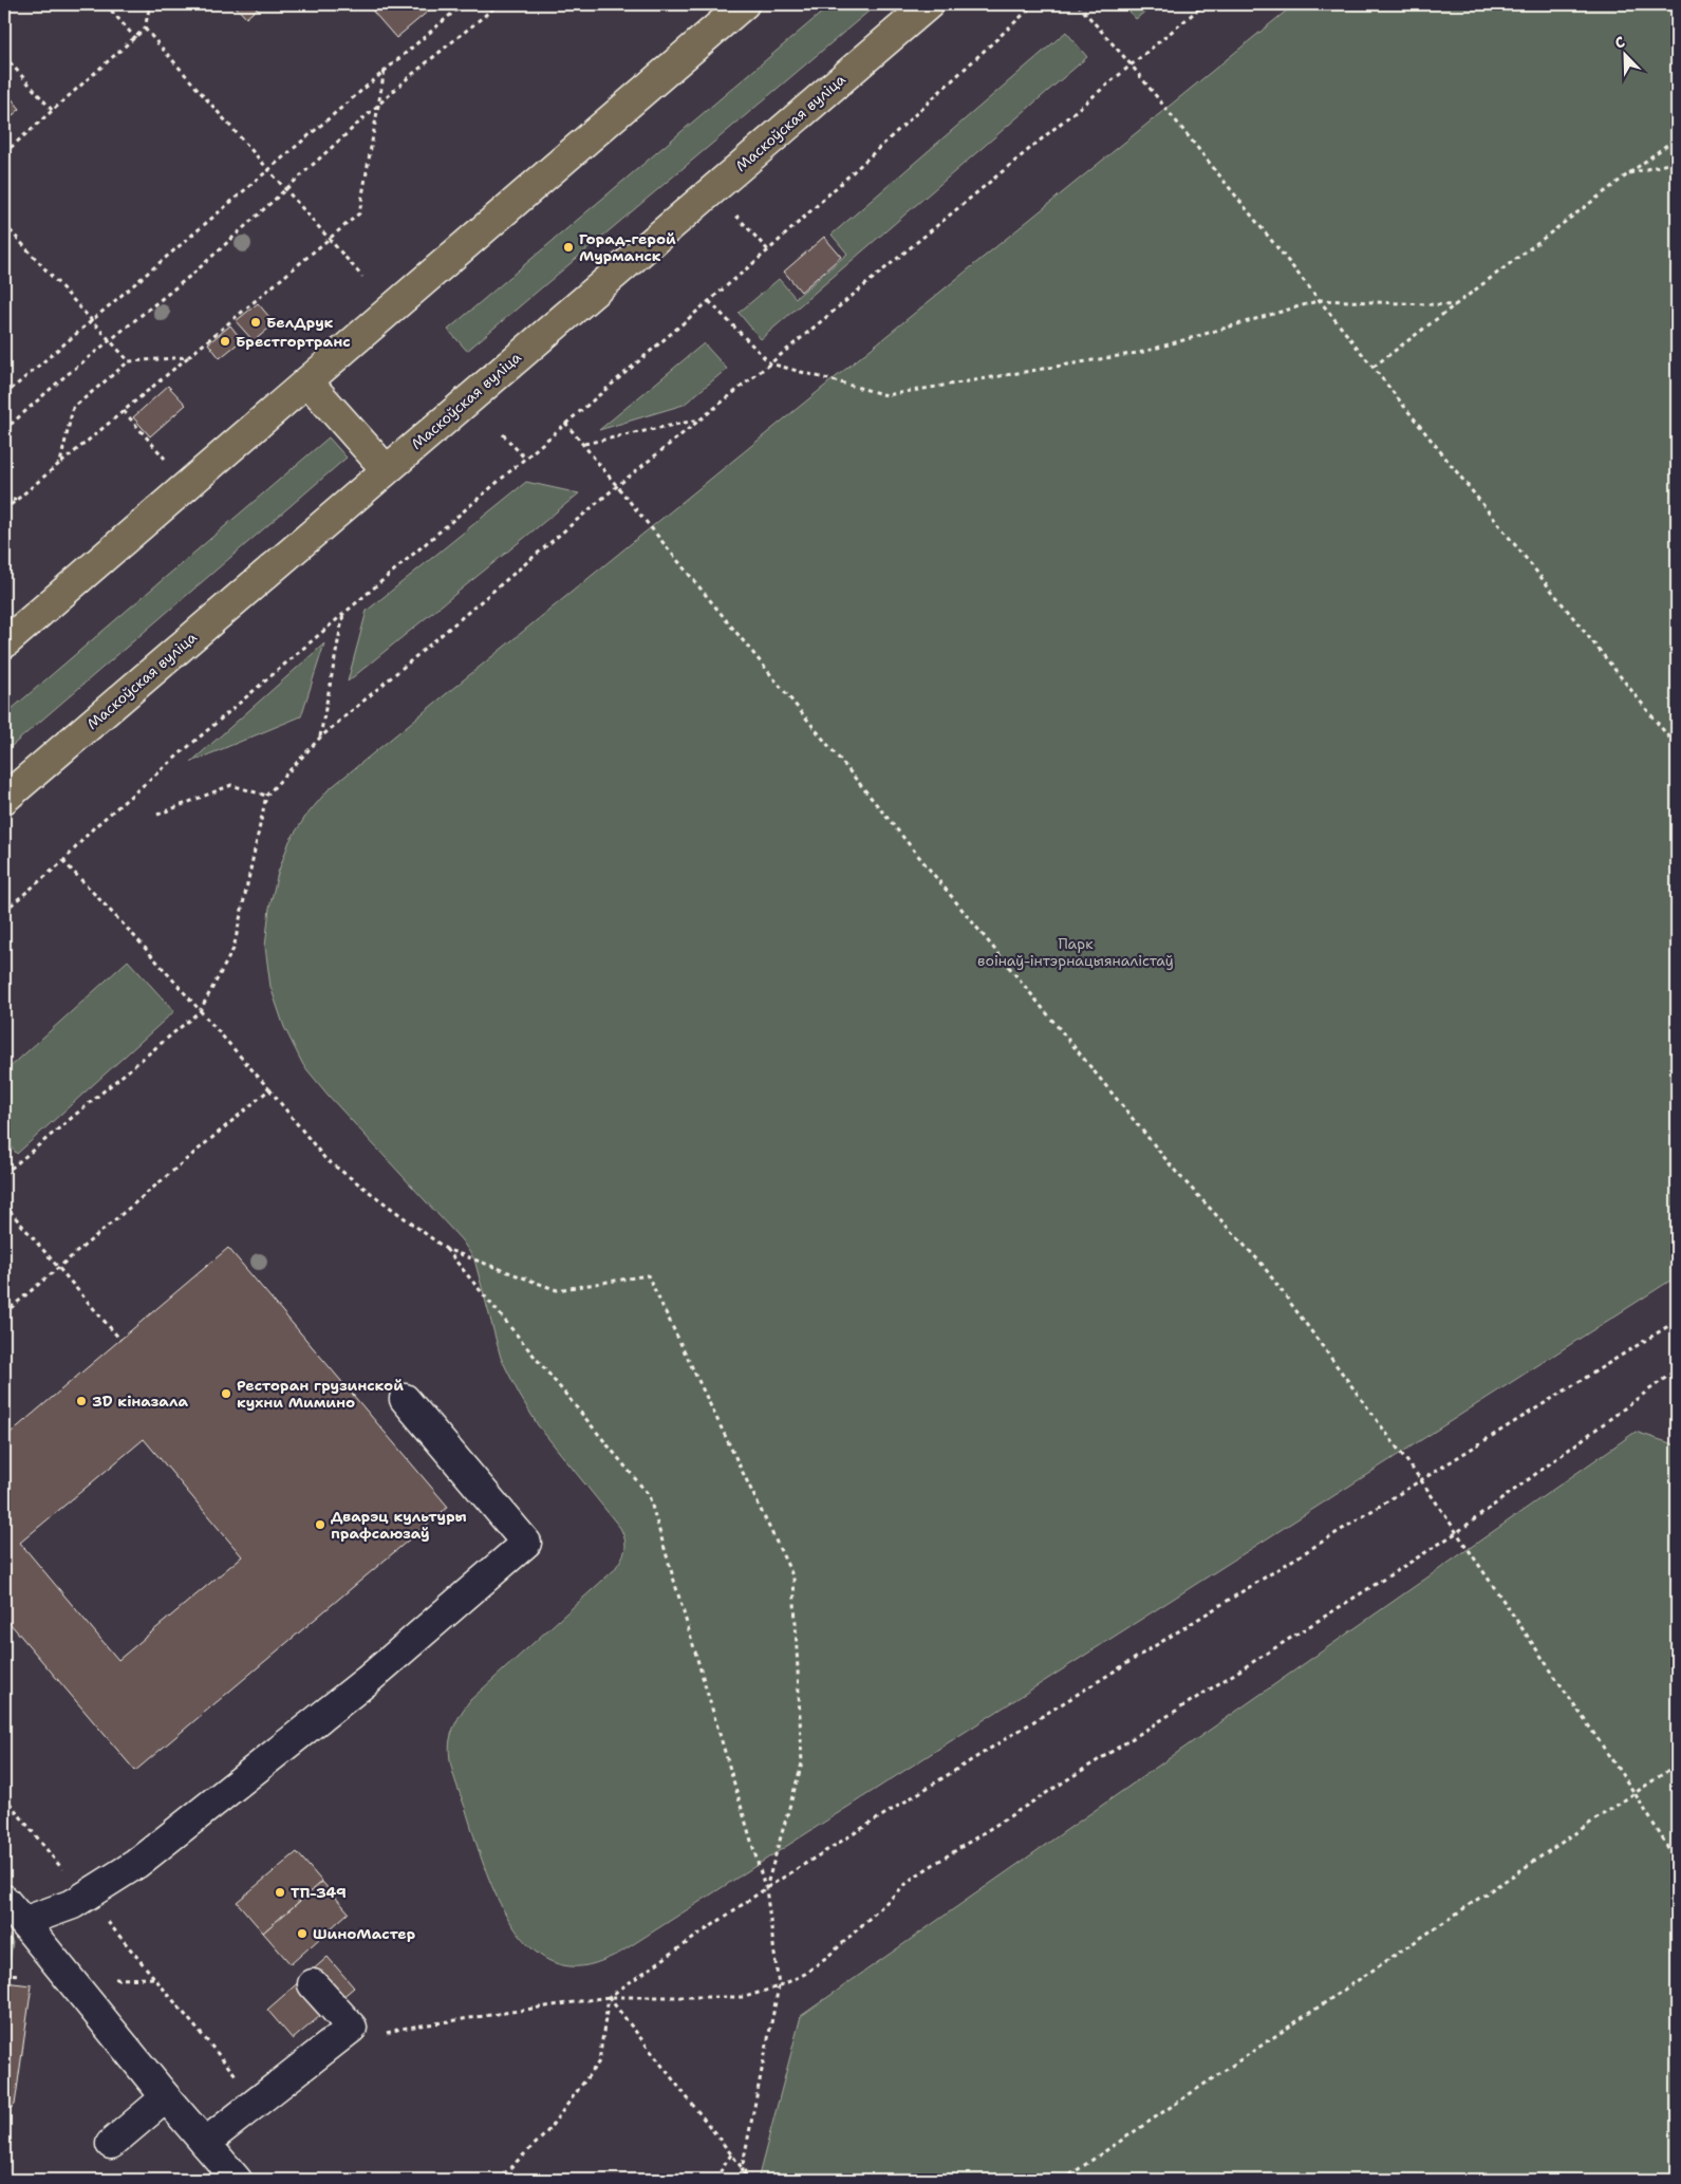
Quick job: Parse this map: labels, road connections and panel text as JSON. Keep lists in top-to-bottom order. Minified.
{"streets":{"highway":["Маскоўская вуліца"]},"parks":["Парк воінаў-інтэрнацыяналістаў"],"places":["Горад-герой Мурманск","БелДрук","Брестгортранс","Ресторан грузинской кухни Мимино","3D кіназала","Дварэц культуры прафсаюзаў","ТП-349","ШиноМастер"],"north":"top left"}
